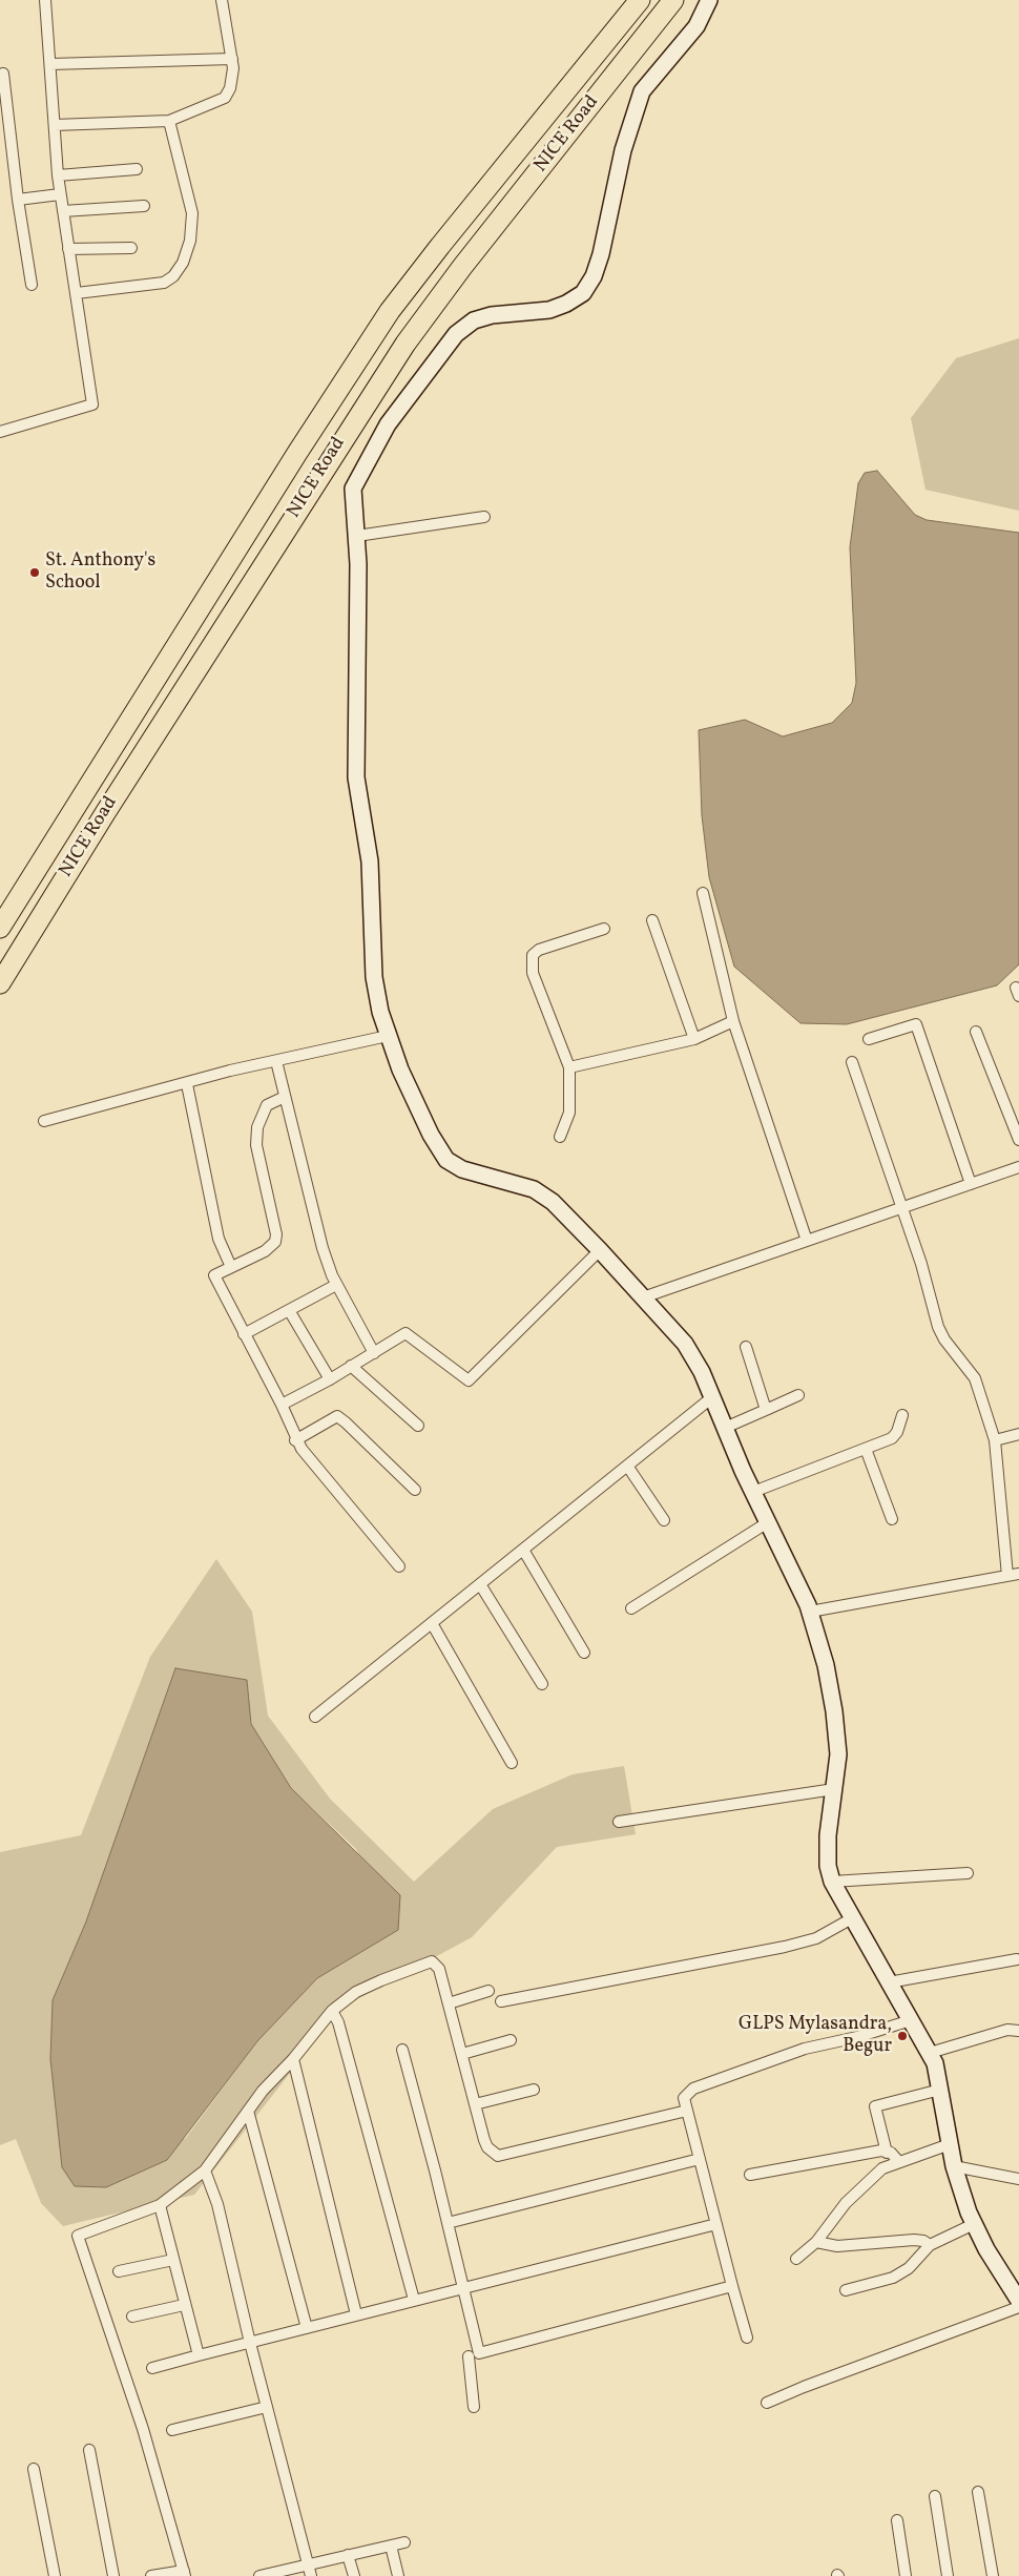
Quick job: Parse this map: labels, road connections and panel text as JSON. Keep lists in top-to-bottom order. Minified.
{"streets":{"highway":["NICE Road"]},"places":["St. Anthony's School","GLPS Mylasandra, Begur"]}
